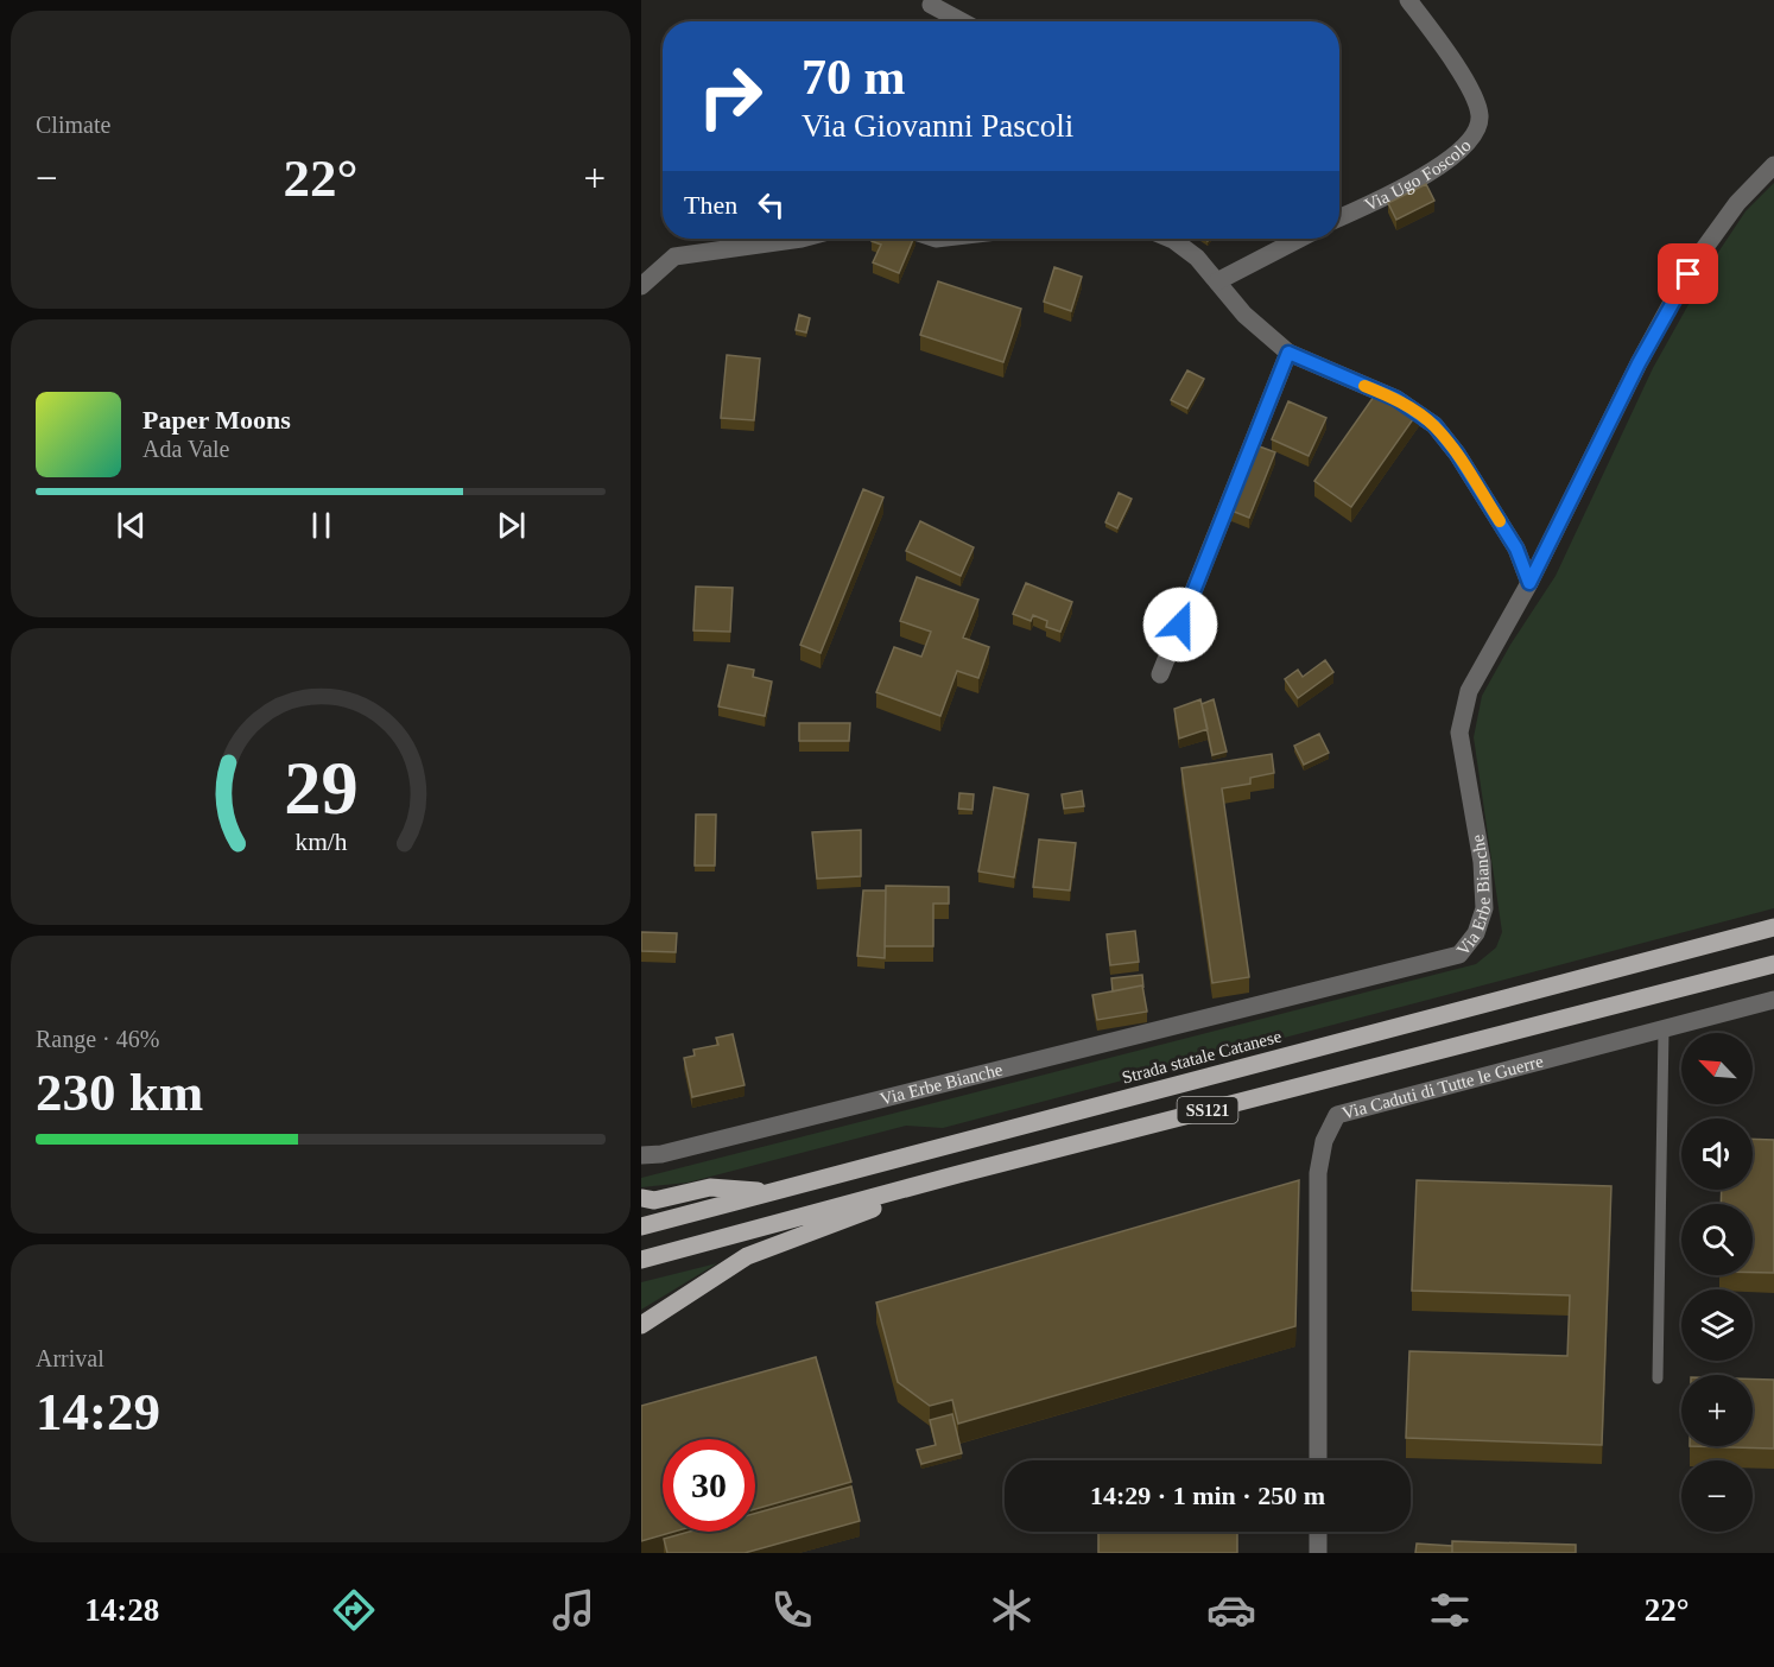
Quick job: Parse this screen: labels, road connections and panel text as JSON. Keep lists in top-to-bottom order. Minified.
{"streets":{"main road":["Strada statale Catanese","SS121"],"street":["Via Ugo Foscolo","Via Erbe Bianche","Via Caduti di Tutte le Guerre"]},"north":"top left","page":{"tile":["Climate",["Range · 46%","230 km"],["Arrival","14:29"]],"turn":["70 m","Via Giovanni Pascoli"],"heat":["−","22°","+"],"then":"Then","song":["Paper Moons","Ada Vale"],"map_buttons":["+","−"],"limit":"30","trip":"14:29 · 1 min · 250 m","tabs":["14:28","22°"],"gauge":["29","km/h"]}}
